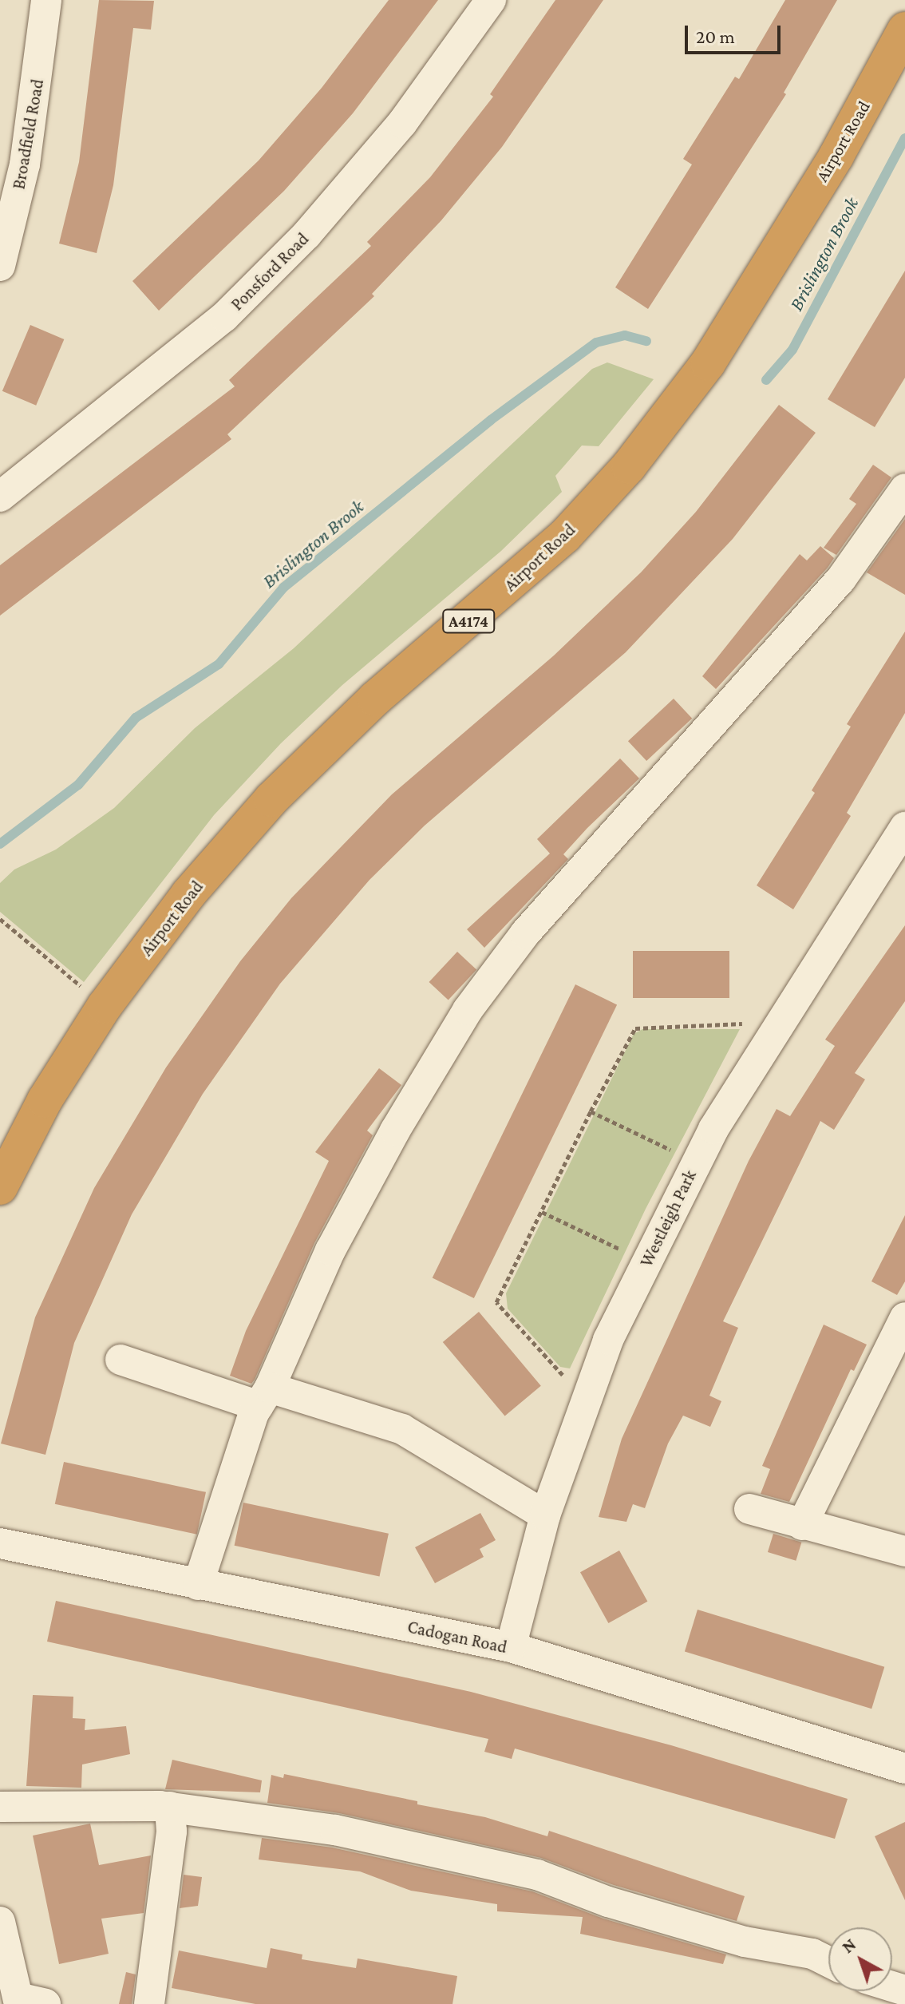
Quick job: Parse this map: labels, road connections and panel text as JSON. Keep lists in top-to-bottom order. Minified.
{"streets":{"highway":["Airport Road","A4174"],"street":["Broadfield Road","Ponsford Road","Westleigh Park","Cadogan Road"]},"crossings":[["Westleigh Park","Cadogan Road"]],"water":["Brislington Brook"],"scale_bar":"20 m","north":"top left"}
